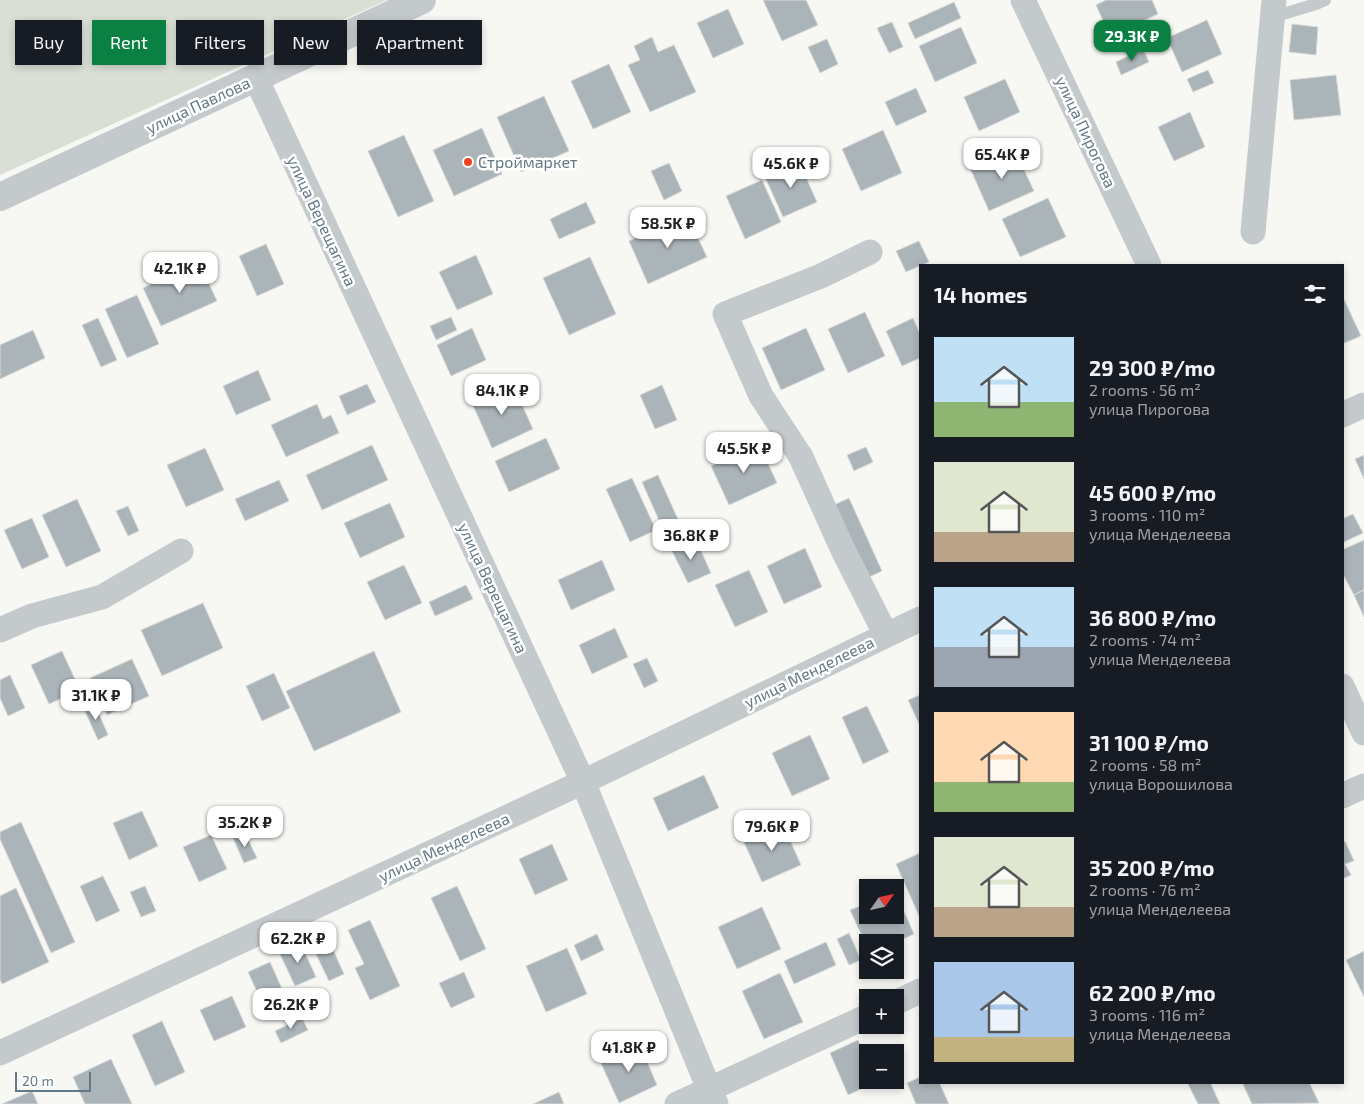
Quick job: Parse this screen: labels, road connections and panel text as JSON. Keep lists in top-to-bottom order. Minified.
{"streets":{"street":["улица Павлова","улица Пирогова","улица Верещагина","улица Менделеева"]},"crossings":[["улица Павлова","улица Верещагина"],["улица Верещагина","улица Менделеева"]],"places":["Строймаркет"],"scale_bar":"20 m","north":"top right","page":{"price":["29.3K ₽","65.4K ₽","45.6K ₽","58.5K ₽","42.1K ₽","84.1K ₽","45.5K ₽","36.8K ₽","31.1K ₽","35.2K ₽","79.6K ₽","62.2K ₽","26.2K ₽","41.8K ₽"],"chip":["Buy","Rent","Filters","New","Apartment"],"heading":"14 homes","list":[{"name":"29 300 ₽/mo","note":"2 rooms · 56 m² · улица Пирогова"},{"name":"45 600 ₽/mo","note":"3 rooms · 110 m² · улица Менделеева"},{"name":"36 800 ₽/mo","note":"2 rooms · 74 m² · улица Менделеева"},{"name":"31 100 ₽/mo","note":"2 rooms · 58 m² · улица Ворошилова"},{"name":"35 200 ₽/mo","note":"2 rooms · 76 m² · улица Менделеева"},{"name":"62 200 ₽/mo","note":"3 rooms · 116 m² · улица Менделеева"}],"map_buttons":["+","−"],"scale":"20 m"}}
